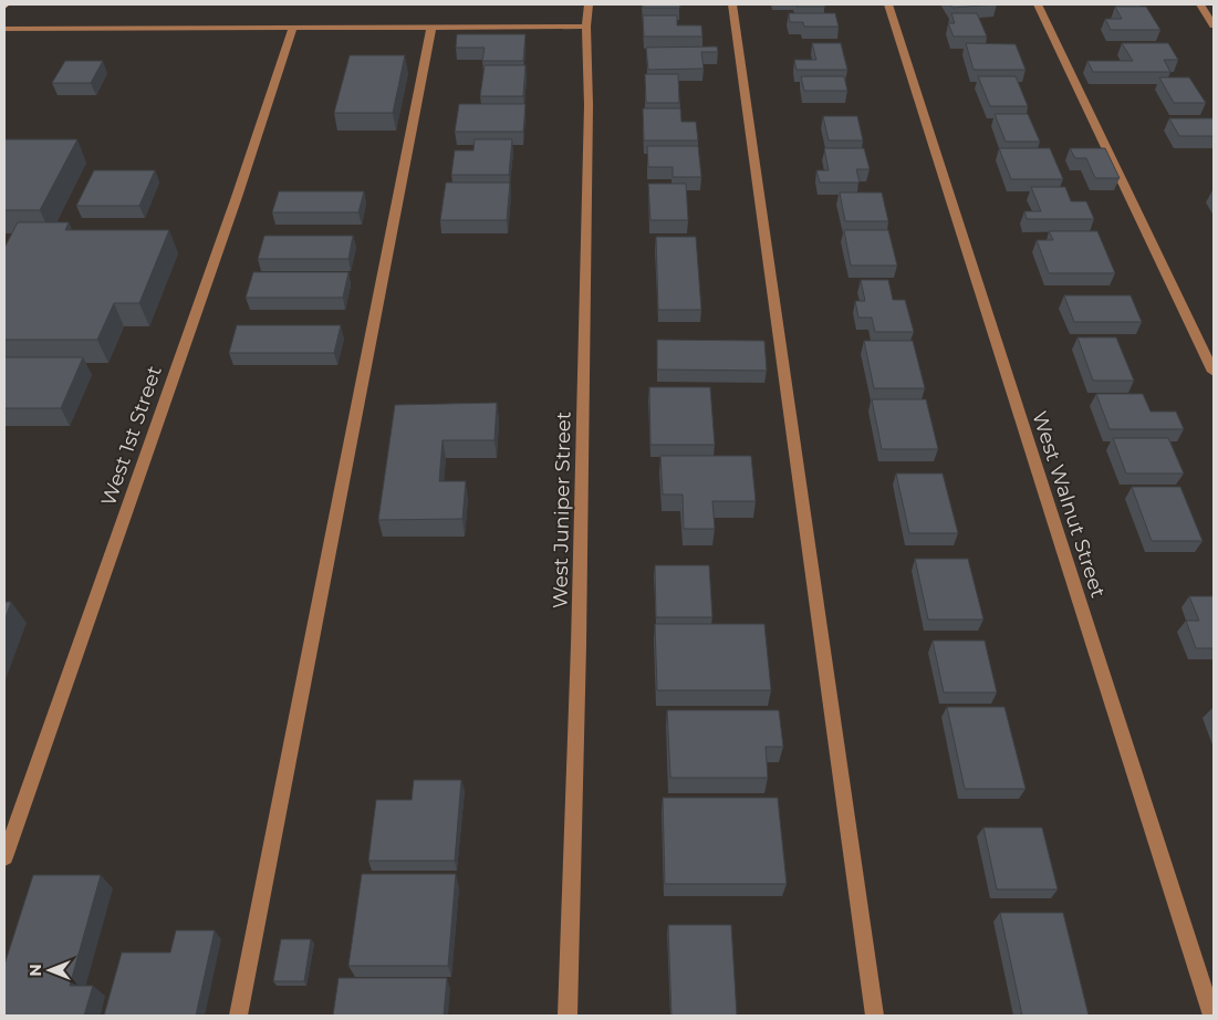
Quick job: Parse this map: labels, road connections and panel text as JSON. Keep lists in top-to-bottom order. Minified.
{"streets":{"street":["West 1st Street","West Walnut Street","West Juniper Street"]},"north":"left"}
